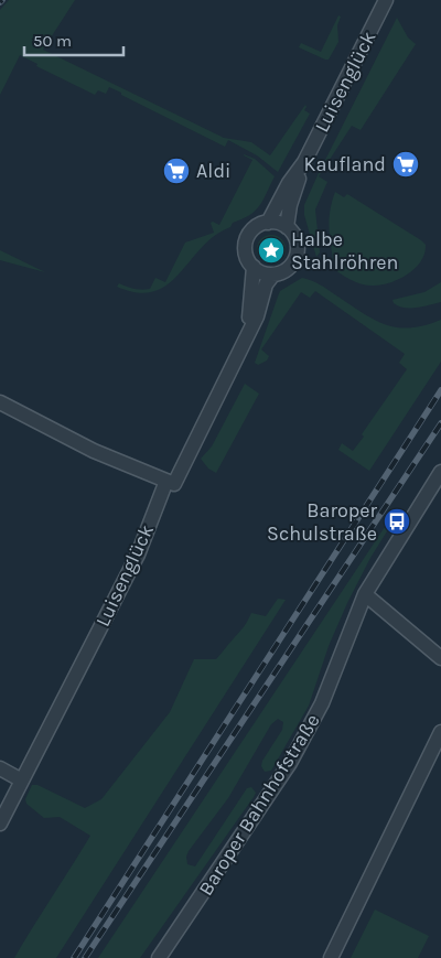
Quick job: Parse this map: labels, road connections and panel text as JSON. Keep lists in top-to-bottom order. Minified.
{"streets":{"street":["Luisenglück","Baroper Bahnhofstraße"]},"places":{"supermarket":["Kaufland","Aldi"],"place":["Halbe Stahlröhren"],"bus stop":["Baroper Schulstraße"]},"scale_bar":"50 m"}
